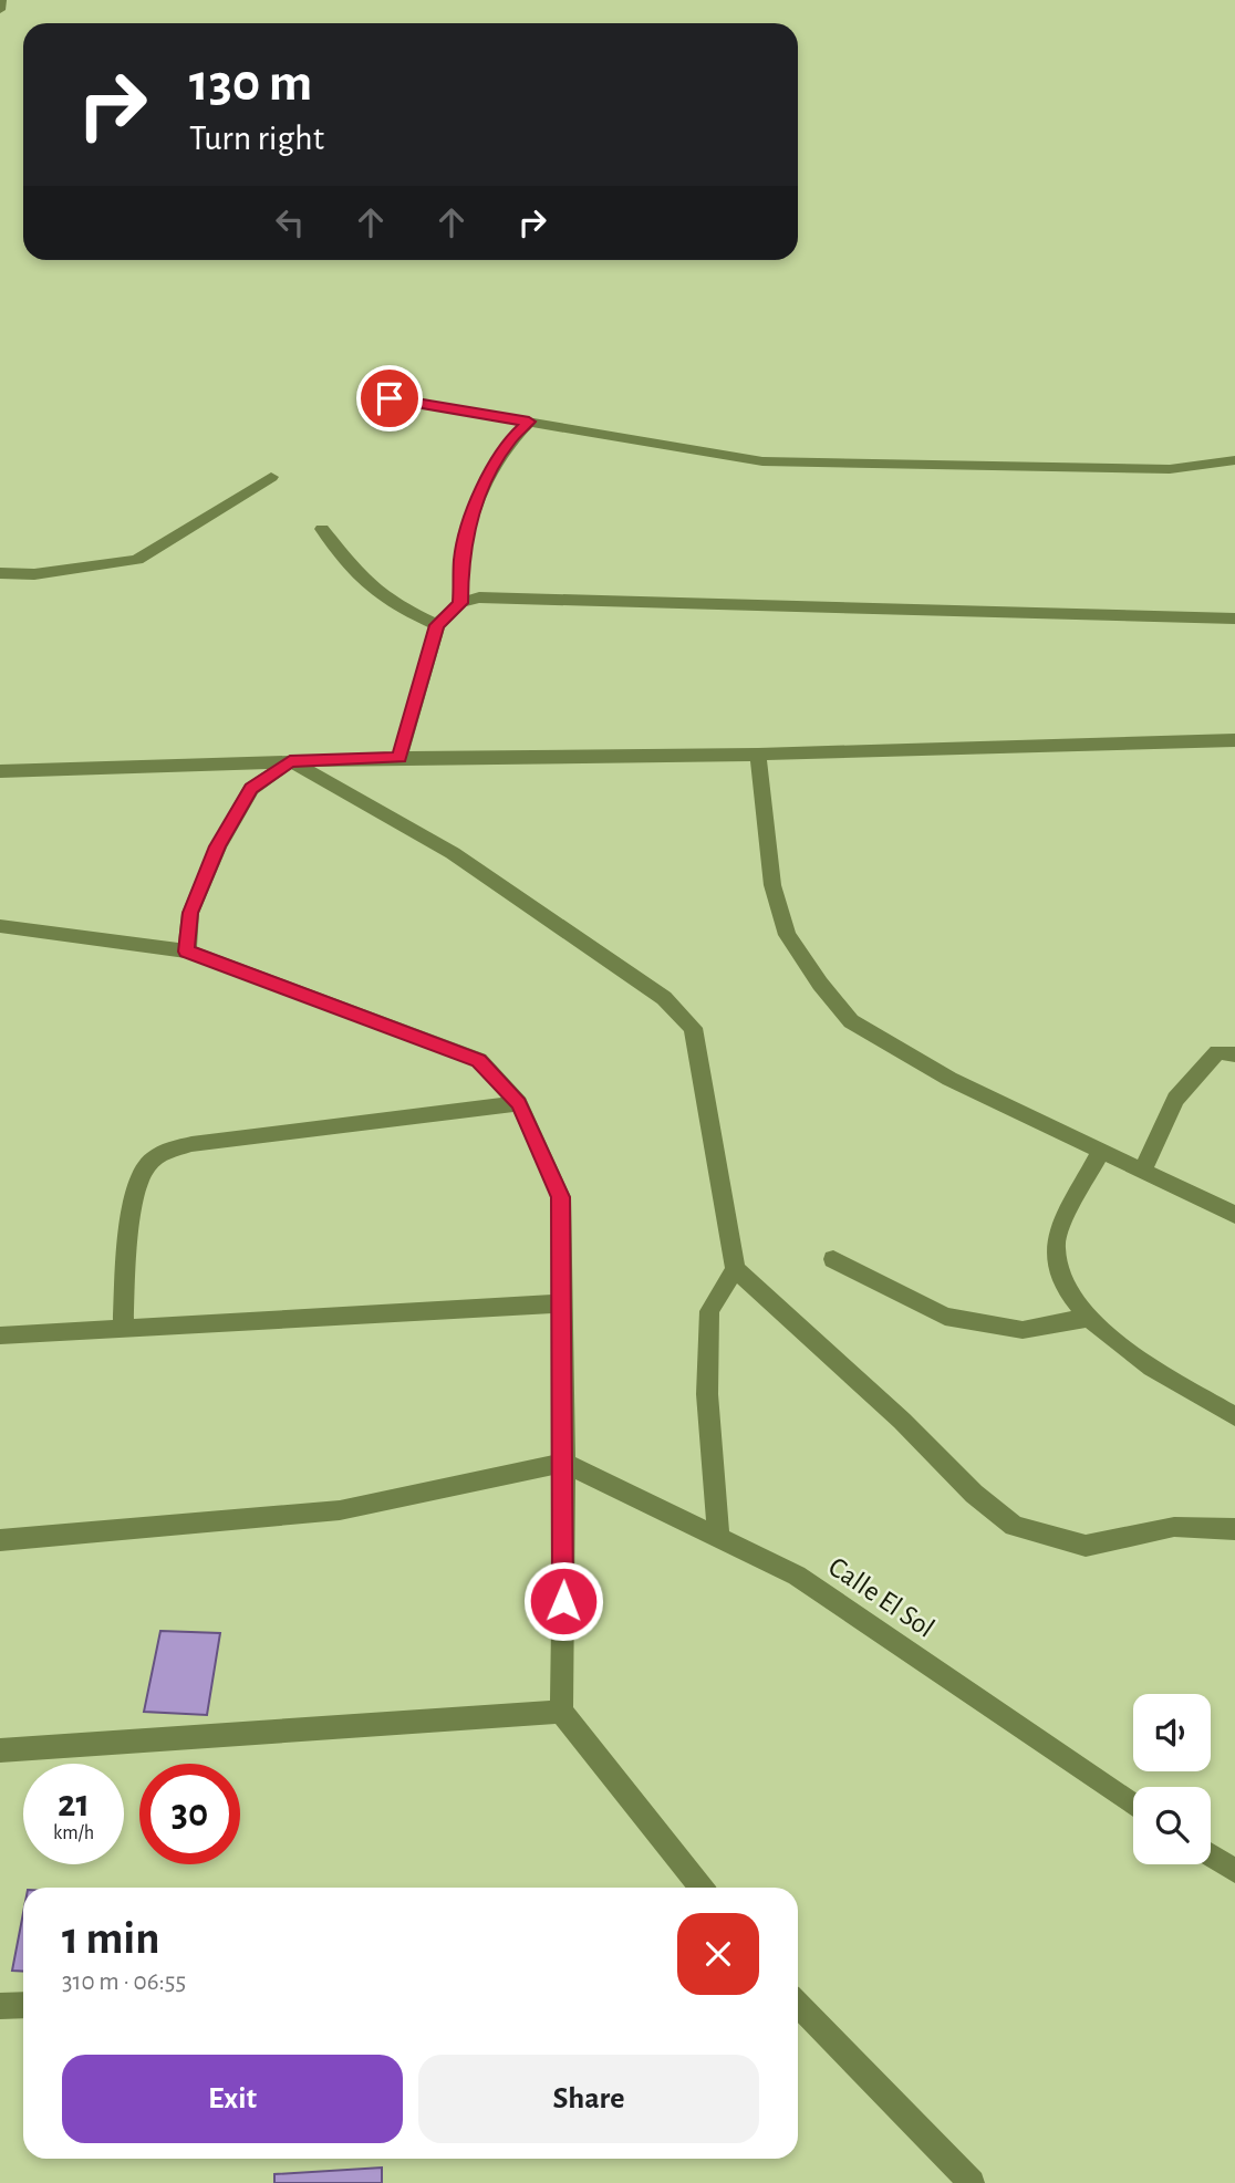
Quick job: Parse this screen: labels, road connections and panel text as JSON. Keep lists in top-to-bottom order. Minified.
{"streets":{"street":["Calle El Sol"]},"page":{"turn":["130 m","Turn right"],"speed":"21 km/h","limit":"30","heading":["1 min","310 m · 06:55"],"buttons":["Exit","Share"]}}
